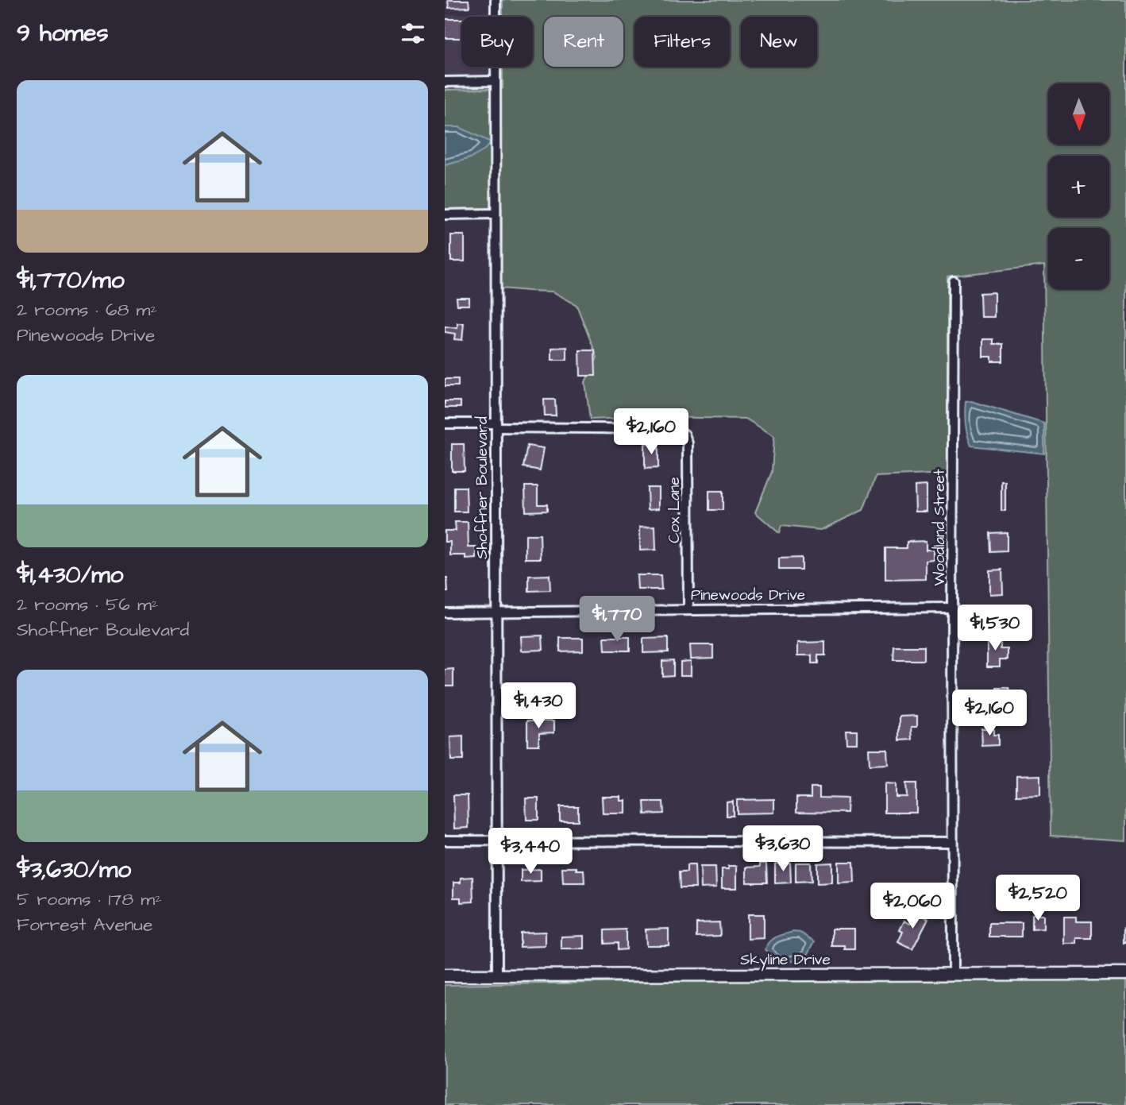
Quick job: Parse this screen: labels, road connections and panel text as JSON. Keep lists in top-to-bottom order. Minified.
{"streets":{"street":["Shoffner Boulevard","Cox Lane","Woodland Street","Pinewoods Drive","Skyline Drive"]},"crossings":[["Shoffner Boulevard","Cox Lane"],["Shoffner Boulevard","Pinewoods Drive"],["Shoffner Boulevard","Skyline Drive"],["Cox Lane","Pinewoods Drive"],["Woodland Street","Pinewoods Drive"],["Woodland Street","Skyline Drive"]],"north":"bottom","page":{"heading":"9 homes","chip":["Buy","Rent","Filters","New"],"list":[{"name":"$1,770/mo","note":"2 rooms · 68 m² · Pinewoods Drive"},{"name":"$1,430/mo","note":"2 rooms · 56 m² · Shoffner Boulevard"},{"name":"$3,630/mo","note":"5 rooms · 178 m² · Forrest Avenue"}],"map_buttons":["+","−"],"price":["$2,160","$1,770","$1,530","$1,430","$2,160","$3,630","$3,440","$2,520","$2,060"]}}
